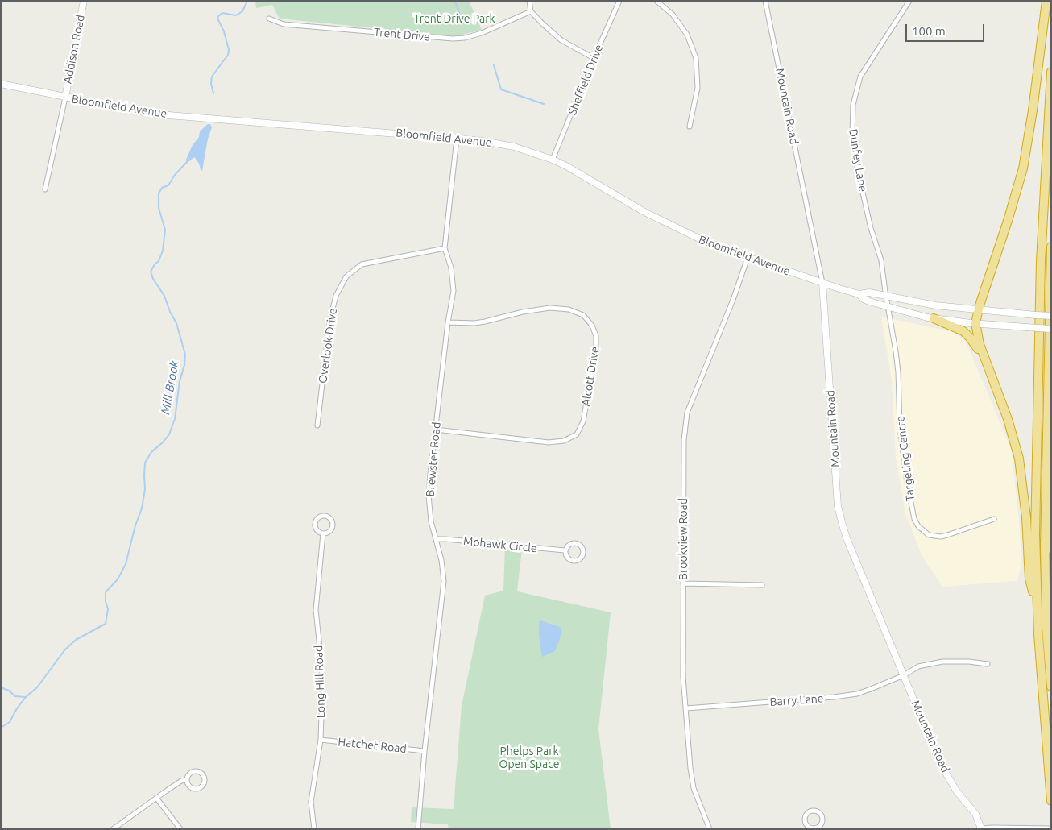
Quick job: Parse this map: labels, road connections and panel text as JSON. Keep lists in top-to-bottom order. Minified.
{"streets":{"main road":["Addison Road","Bloomfield Avenue","Mountain Road"],"street":["Trent Drive","Sheffield Drive","Dunfey Lane","Overlook Drive","Alcott Drive","Targeting Centre","Brewster Road","Brookview Road","Mohawk Circle","Long Hill Road","Barry Lane","Hatchet Road"]},"crossings":[["Addison Road","Bloomfield Avenue"],["Sheffield Drive","Bloomfield Avenue"],["Bloomfield Avenue","Mountain Road"],["Bloomfield Avenue","Dunfey Lane"],["Bloomfield Avenue","Targeting Centre"],["Bloomfield Avenue","Brewster Road"],["Bloomfield Avenue","Brookview Road"],["Mountain Road","Barry Lane"],["Dunfey Lane","Targeting Centre"],["Overlook Drive","Brewster Road"],["Alcott Drive","Brewster Road"],["Brewster Road","Mohawk Circle"],["Brewster Road","Hatchet Road"],["Brookview Road","Barry Lane"],["Long Hill Road","Hatchet Road"]],"water":["Mill Brook"],"parks":["Trent Drive Park","Phelps Park Open Space"],"scale_bar":"100 m"}
